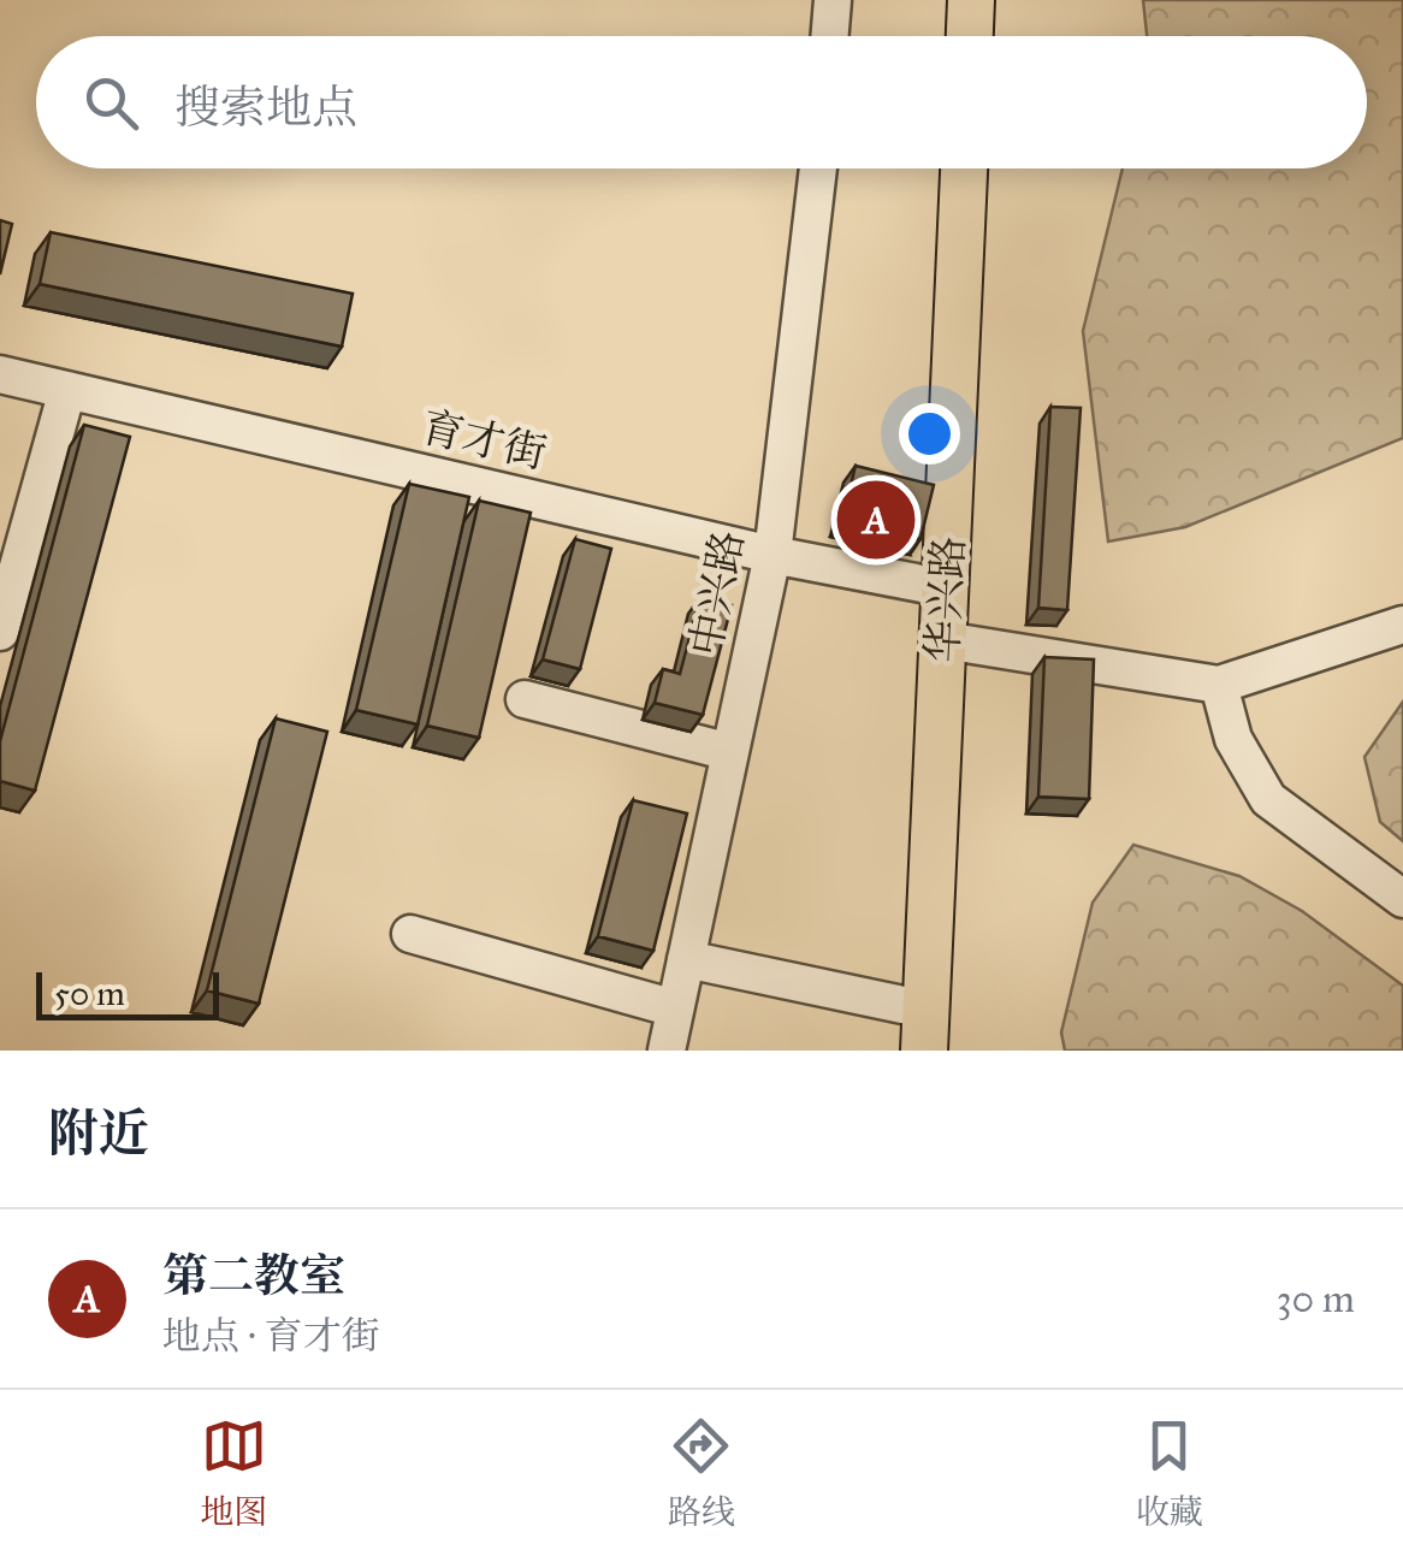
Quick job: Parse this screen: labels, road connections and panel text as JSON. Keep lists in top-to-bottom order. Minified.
{"streets":{"main road":["华兴路"],"street":["育才街","中兴路"]},"crossings":[["育才街","中兴路"],["育才街","华兴路"]],"scale_bar":"50 m","page":{"search":"搜索地点","pins":"A","scale":"50 m","heading":"附近","list":[{"mark":"A","name":"第二教室","note":"地点 · 育才街","value":"30 m"}],"nav":["地图","路线","收藏"]}}
